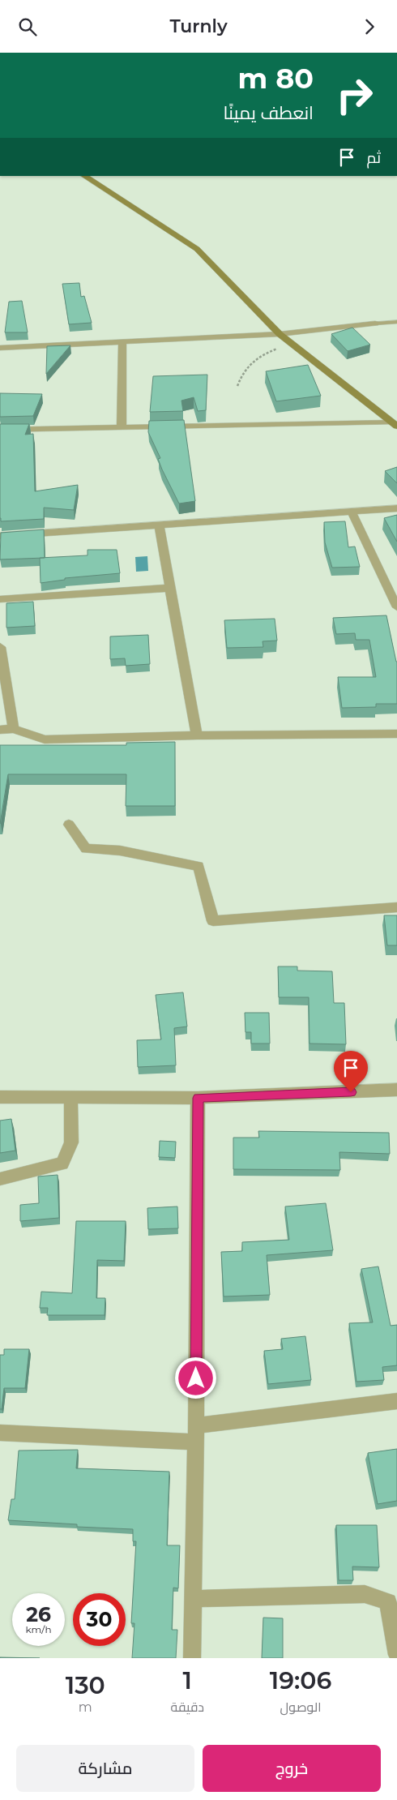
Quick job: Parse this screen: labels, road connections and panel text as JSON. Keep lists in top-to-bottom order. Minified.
{"page":{"header":"Turnly","turn":["80 m","انعطف يمينًا"],"then":"ثم","speed":"26 km/h","limit":"30","eta":["19:06","الوصول","1","دقيقة","130","m"],"buttons":["خروج","مشاركة"]}}
